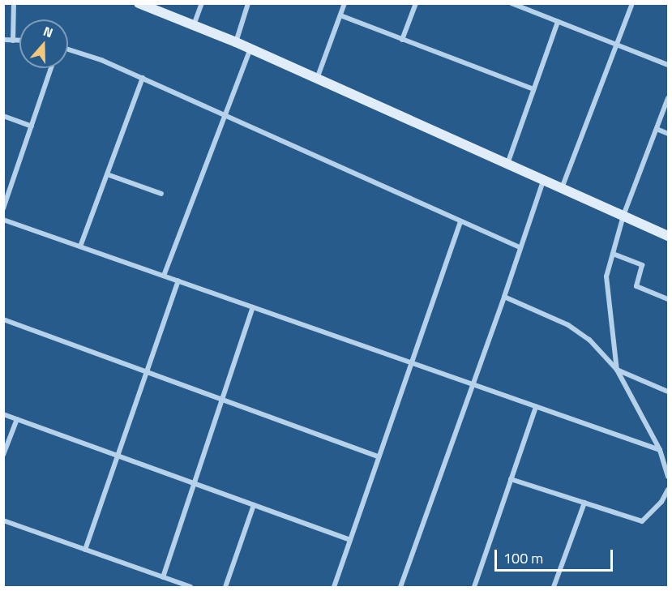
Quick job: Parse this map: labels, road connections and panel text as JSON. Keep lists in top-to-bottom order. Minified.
{"scale_bar":"100 m","north":"top"}
